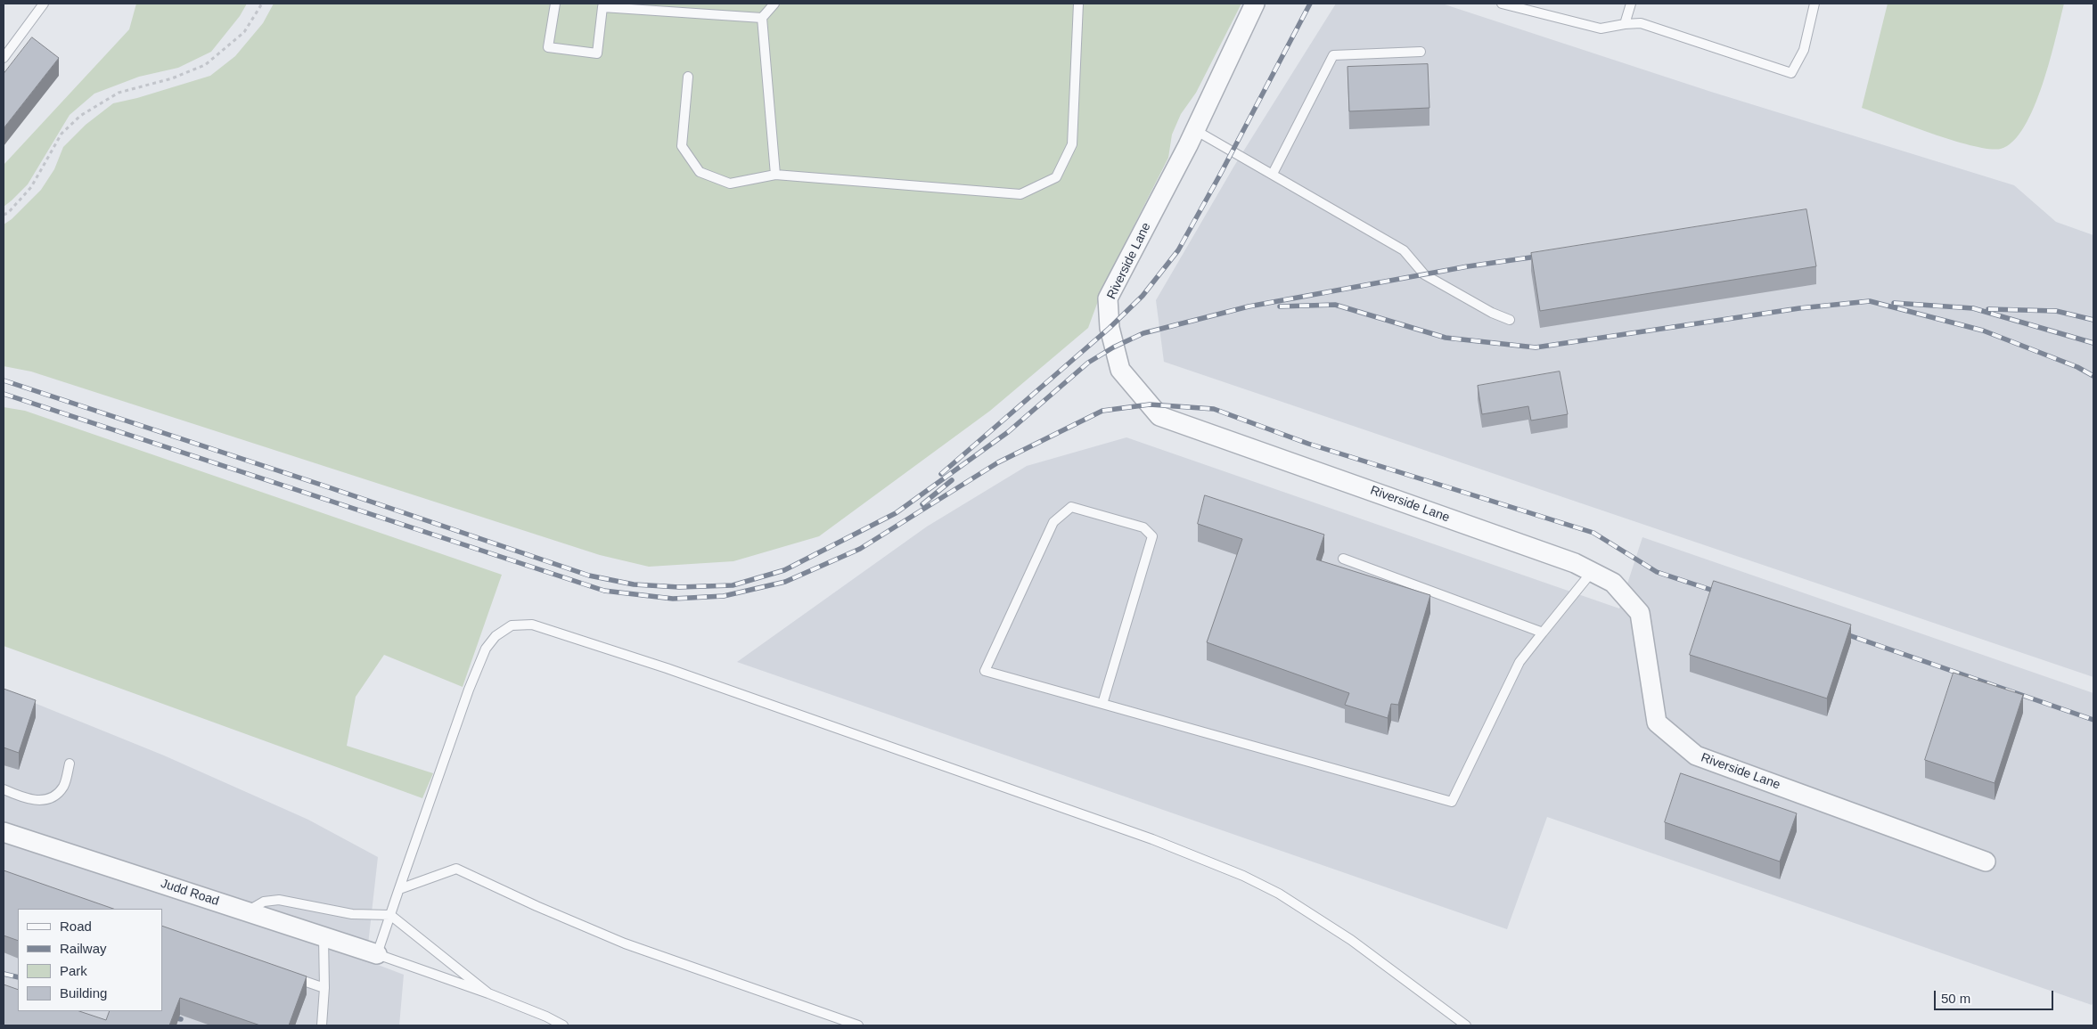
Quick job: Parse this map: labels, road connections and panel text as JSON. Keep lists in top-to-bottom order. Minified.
{"streets":{"street":["Riverside Lane","Judd Road"]},"legend":["Road","Railway","Park","Building"],"scale_bar":"50 m"}
